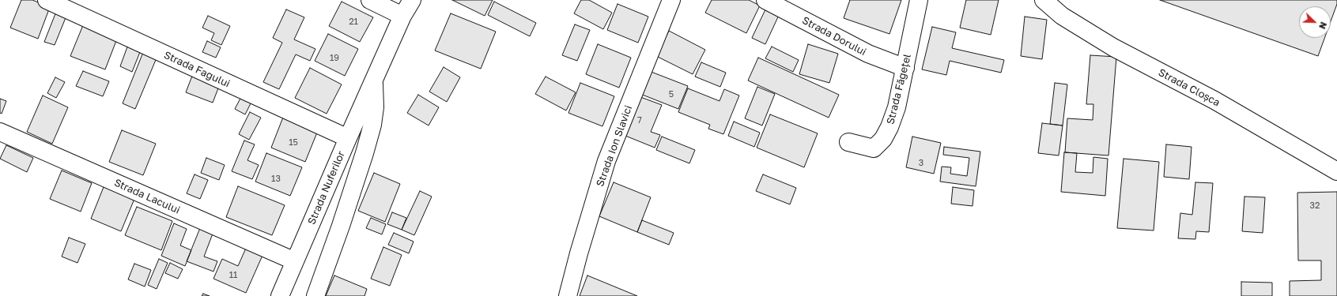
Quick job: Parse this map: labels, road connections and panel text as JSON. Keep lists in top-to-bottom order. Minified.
{"streets":{"street":["Strada Dorului","Strada Fagului","Strada Cloșca","Strada Făgețel","Strada Ion Slavici","Strada Nuferilor","Strada Lacului"]},"crossings":[["Strada Dorului","Strada Făgețel"],["Strada Fagului","Strada Nuferilor"],["Strada Nuferilor","Strada Lacului"]],"house_numbers":["21","19","5","7","15","3","13","32","11"],"north":"bottom right"}
